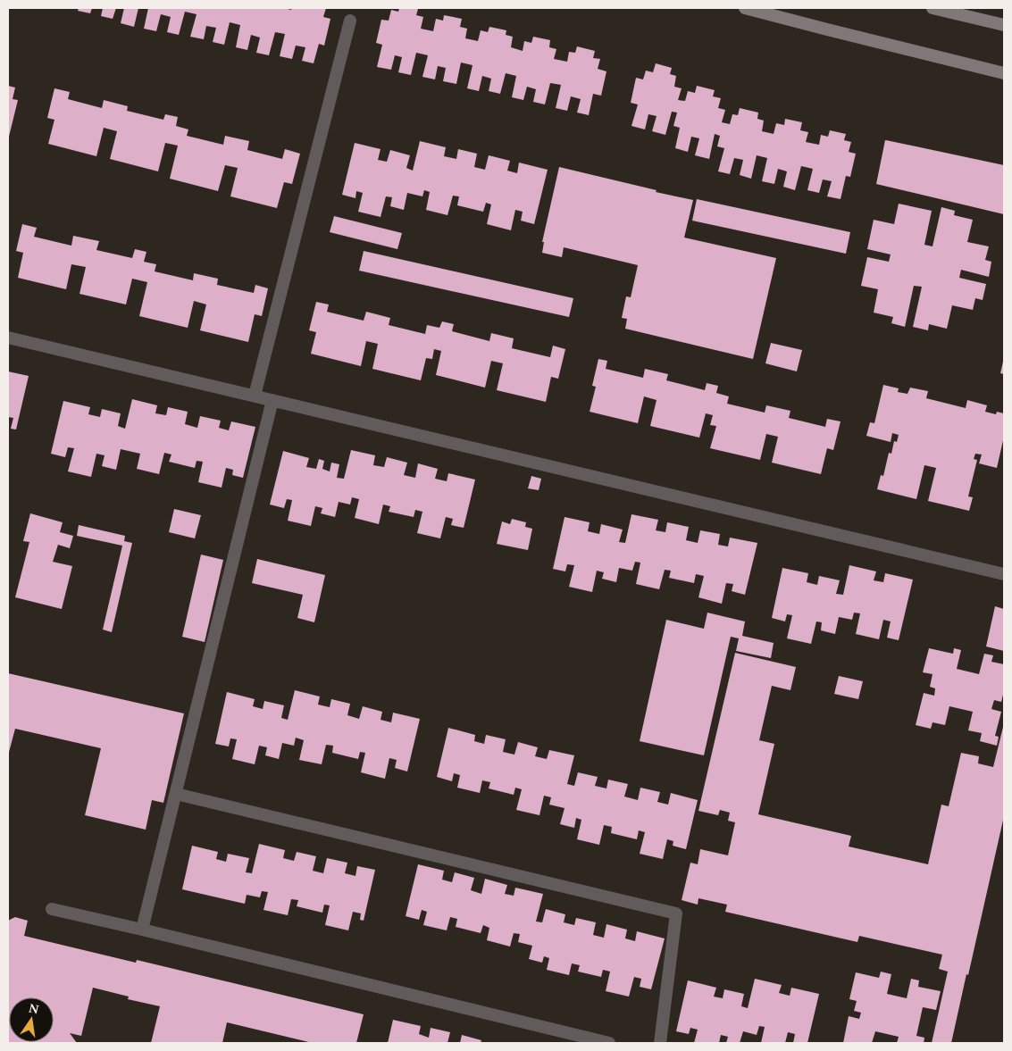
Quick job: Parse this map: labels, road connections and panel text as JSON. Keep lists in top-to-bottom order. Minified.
{"north":"top"}
